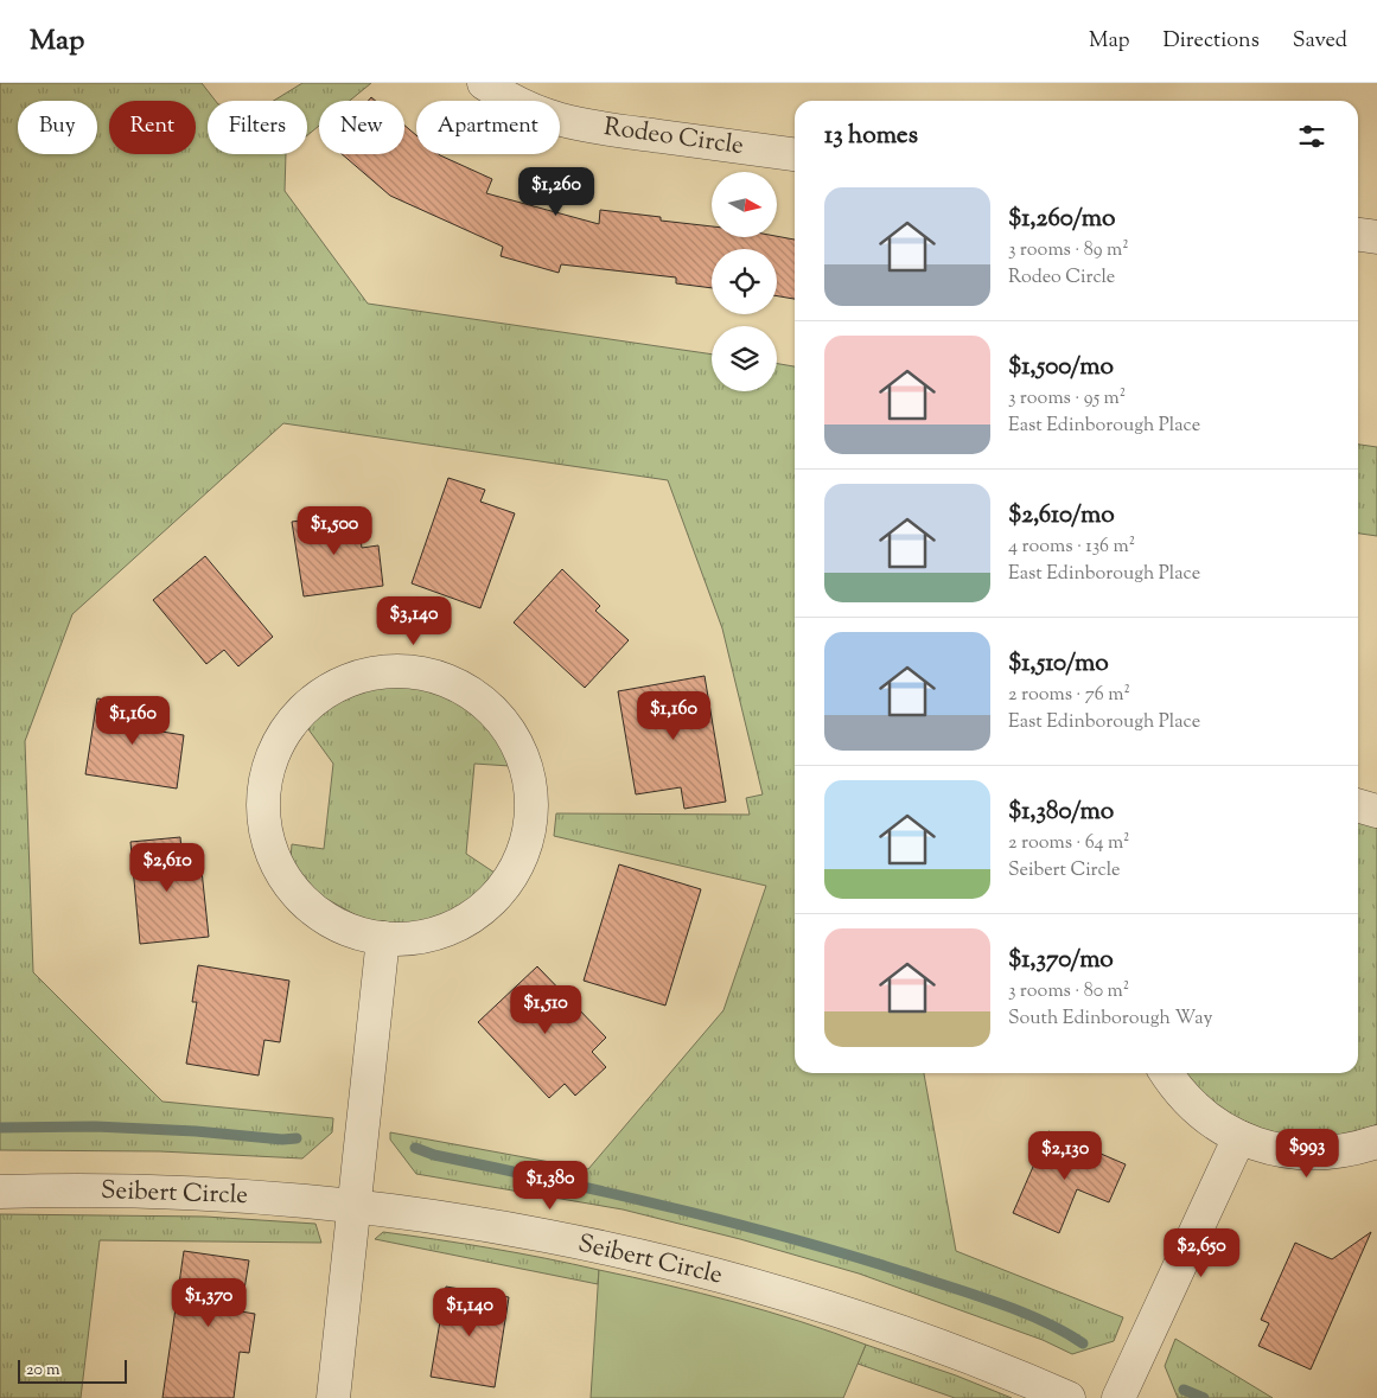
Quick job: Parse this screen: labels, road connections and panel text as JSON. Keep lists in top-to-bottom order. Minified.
{"streets":{"street":["Rodeo Circle","Seibert Circle"]},"scale_bar":"20 m","north":"right","page":{"header":"Map","nav":["Map","Directions","Saved"],"chip":["Buy","Rent","Filters","New","Apartment"],"heading":"13 homes","price":["$1,260","$1,500","$3,140","$1,160","$1,160","$2,610","$1,510","$993","$2,130","$1,380","$2,650","$1,370","$1,140"],"list":[{"name":"$1,260/mo","note":"3 rooms · 89 m² · Rodeo Circle"},{"name":"$1,500/mo","note":"3 rooms · 95 m² · East Edinborough Place"},{"name":"$2,610/mo","note":"4 rooms · 136 m² · East Edinborough Place"},{"name":"$1,510/mo","note":"2 rooms · 76 m² · East Edinborough Place"},{"name":"$1,380/mo","note":"2 rooms · 64 m² · Seibert Circle"},{"name":"$1,370/mo","note":"3 rooms · 80 m² · South Edinborough Way"}],"scale":"20 m"}}
